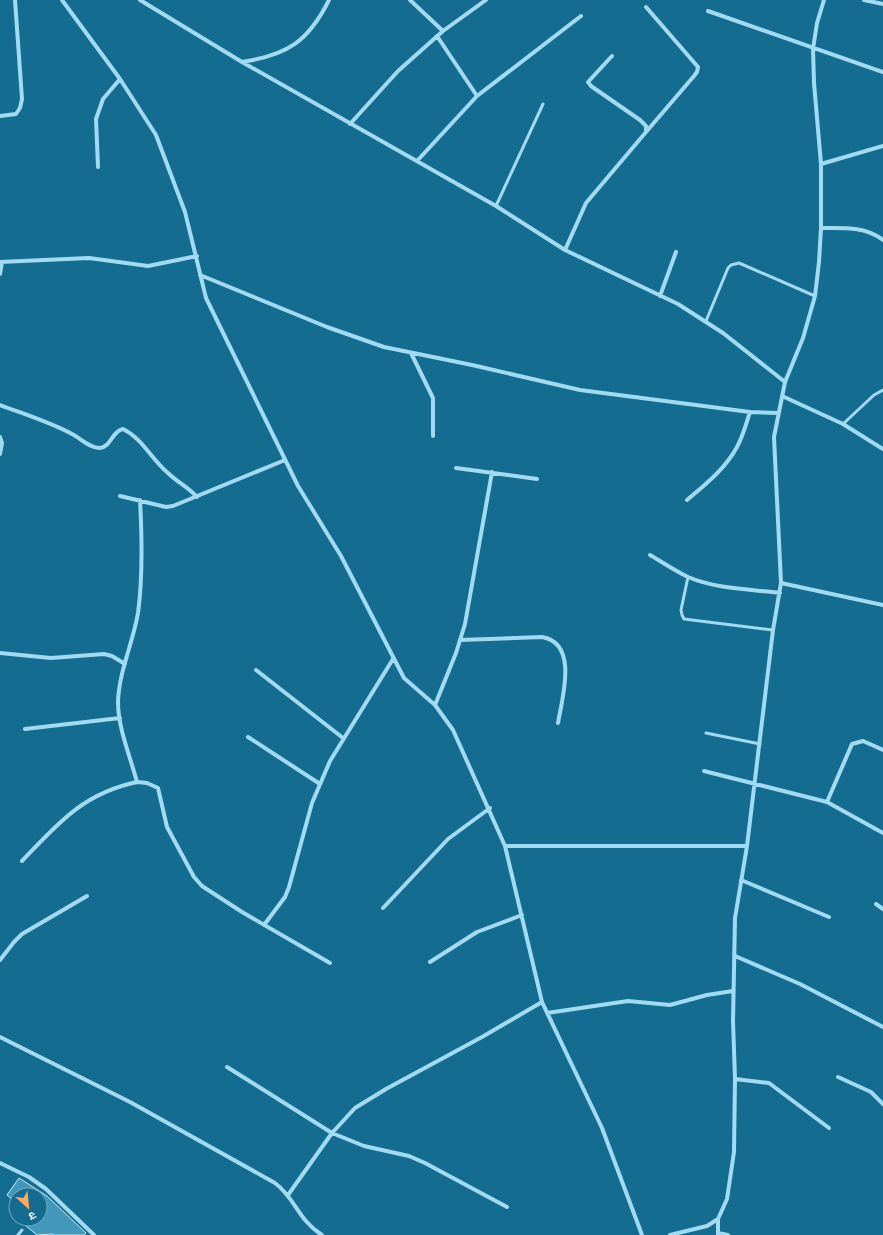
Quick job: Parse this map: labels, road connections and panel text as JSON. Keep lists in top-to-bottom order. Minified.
{"north":"bottom right"}
